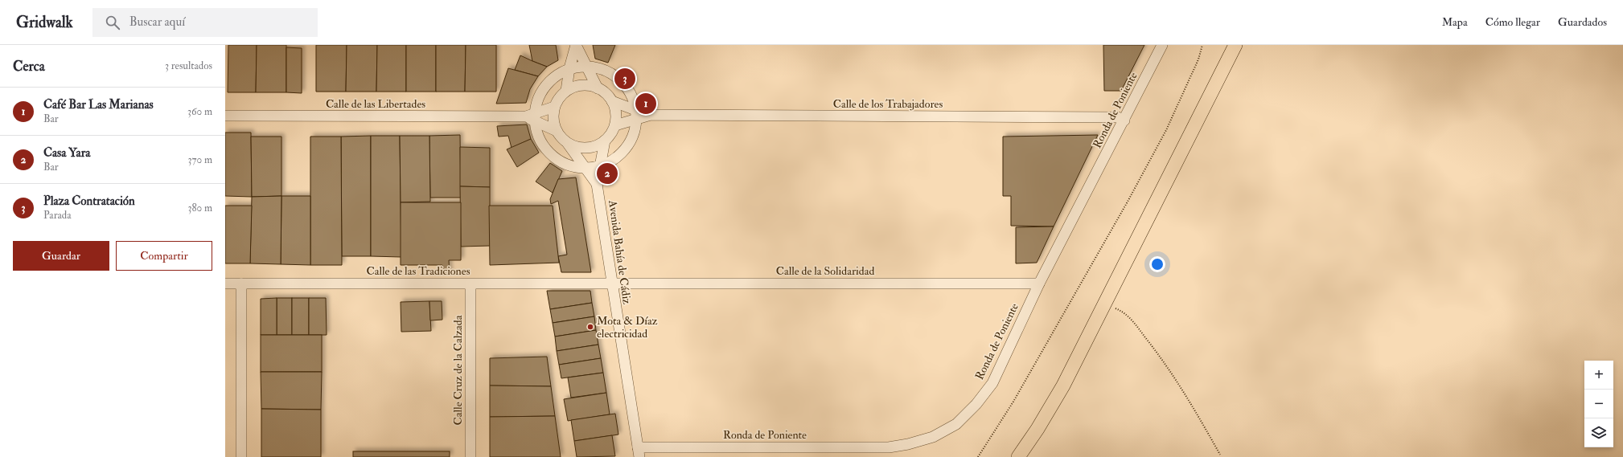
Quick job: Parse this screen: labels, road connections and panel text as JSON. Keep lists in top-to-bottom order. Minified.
{"streets":{"street":["Calle de las Libertades","Calle de los Trabajadores","Ronda de Poniente","Avenida Bahía de Cádiz","Calle de las Tradiciones","Calle de la Solidaridad","Calle Cruz de la Calzada"]},"crossings":[["Calle de las Libertades","Calle de los Trabajadores"],["Calle de las Libertades","Avenida Bahía de Cádiz"],["Calle de los Trabajadores","Ronda de Poniente"],["Calle de los Trabajadores","Avenida Bahía de Cádiz"],["Ronda de Poniente","Avenida Bahía de Cádiz"],["Ronda de Poniente","Calle de la Solidaridad"],["Avenida Bahía de Cádiz","Calle de las Tradiciones"],["Avenida Bahía de Cádiz","Calle de la Solidaridad"],["Calle de las Tradiciones","Calle de la Solidaridad"],["Calle de las Tradiciones","Calle Cruz de la Calzada"]],"places":["Mota & Díaz electricidad"],"page":{"header":"Gridwalk","search":"Buscar aquí","nav":["Mapa","Cómo llegar","Guardados"],"heading":["Cerca","3 resultados"],"pins":["3","1","2"],"list":[{"mark":"1","name":"Café Bar Las Marianas","note":"Bar","value":"360 m"},{"mark":"2","name":"Casa Yara","note":"Bar","value":"370 m"},{"mark":"3","name":"Plaza Contratación","note":"Parada","value":"380 m"}],"buttons":["Guardar","Compartir"],"map_buttons":["+","−"]}}
